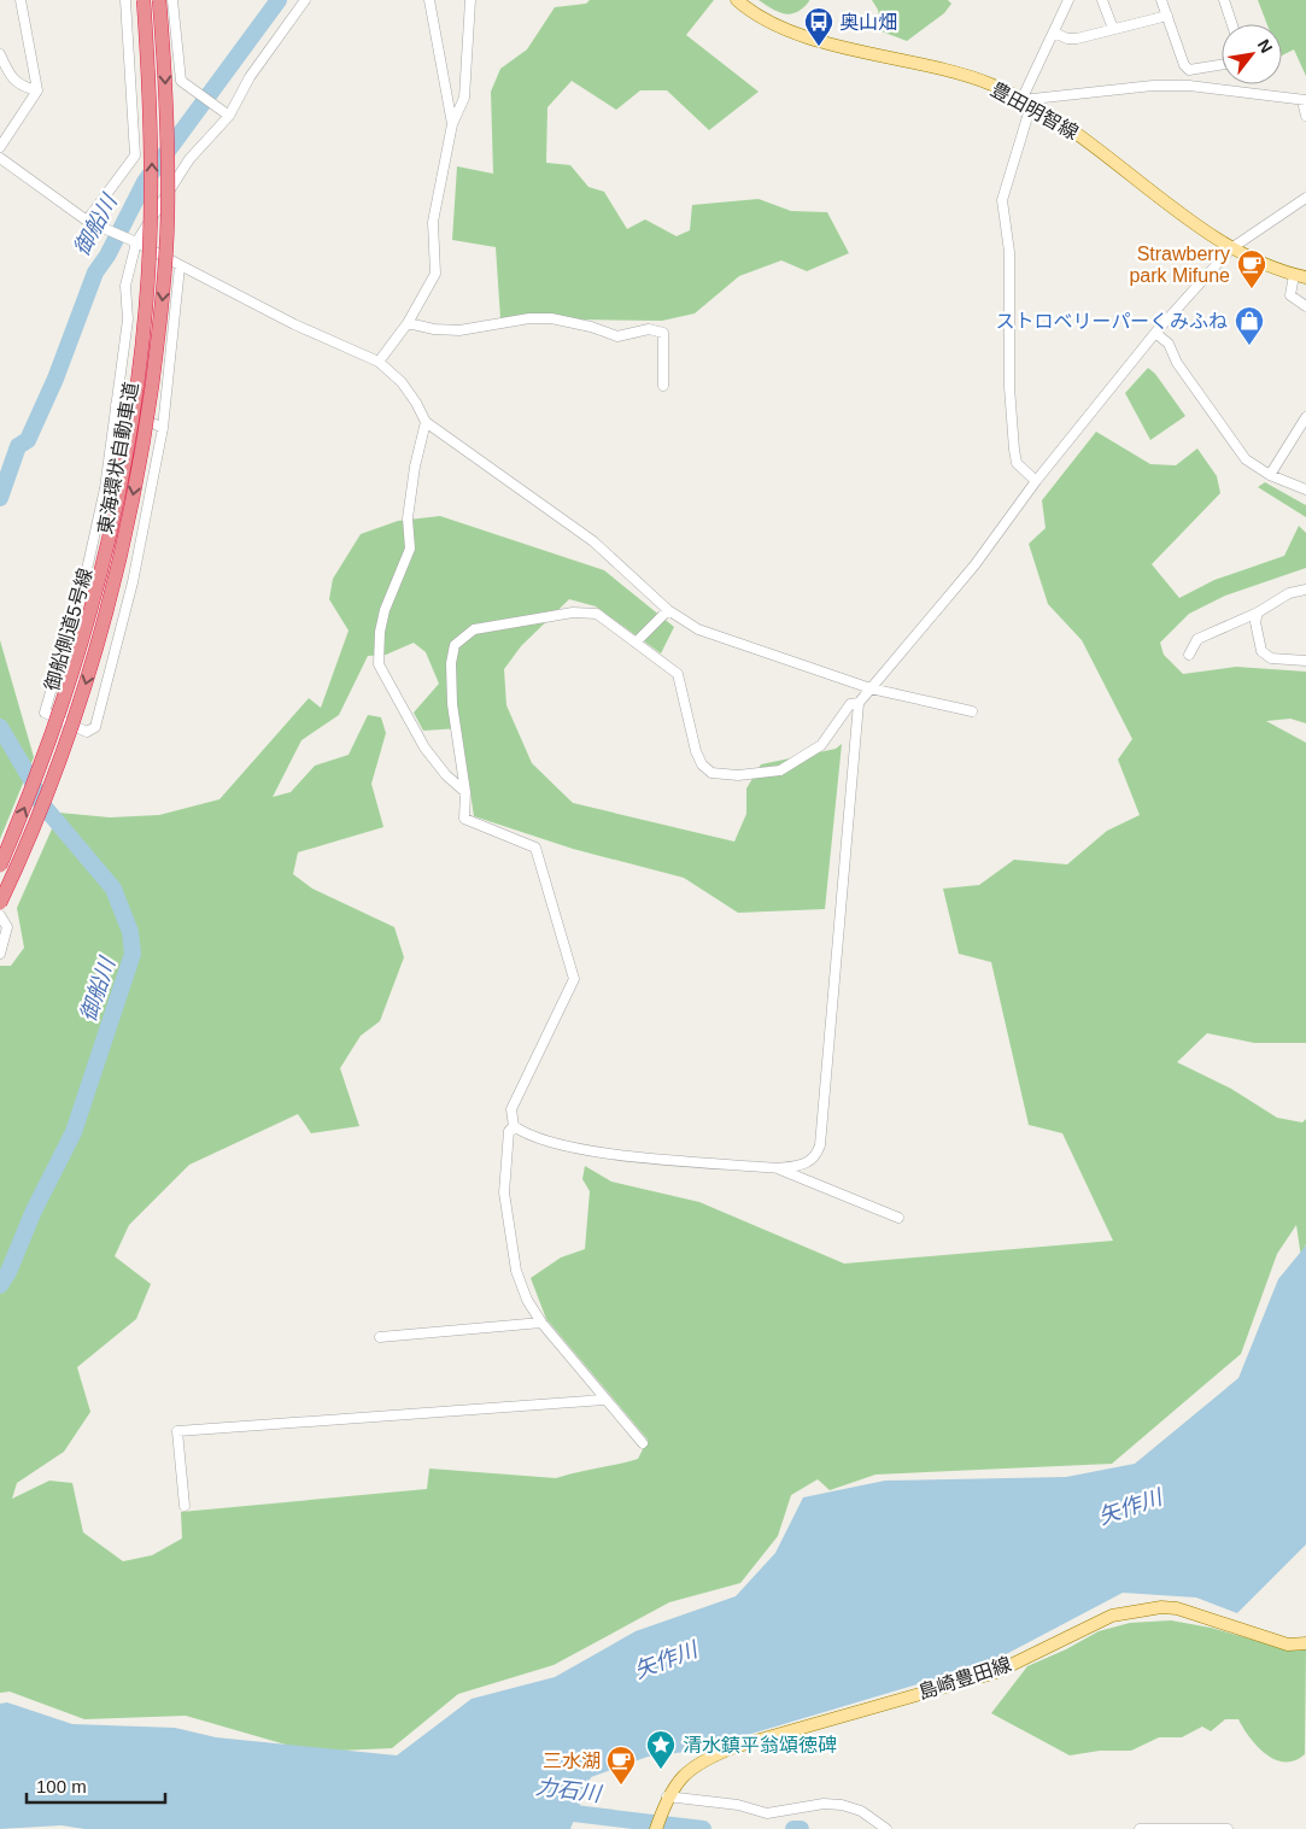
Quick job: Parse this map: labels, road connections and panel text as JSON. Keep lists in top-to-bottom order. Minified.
{"streets":{"highway":["東海環状自動車道"],"main road":["豊田明智線","島崎豊田線"],"street":["御船側道5号線"]},"water":["御船川","矢作川","力石川"],"places":{"bus stop":["奥山畑"],"cafe":["Strawberry park Mifune","三水湖"],"shop":["ストロベリーパーくみふね"],"place":["清水鎮平翁頌徳碑"]},"scale_bar":"100 m","north":"top right"}
